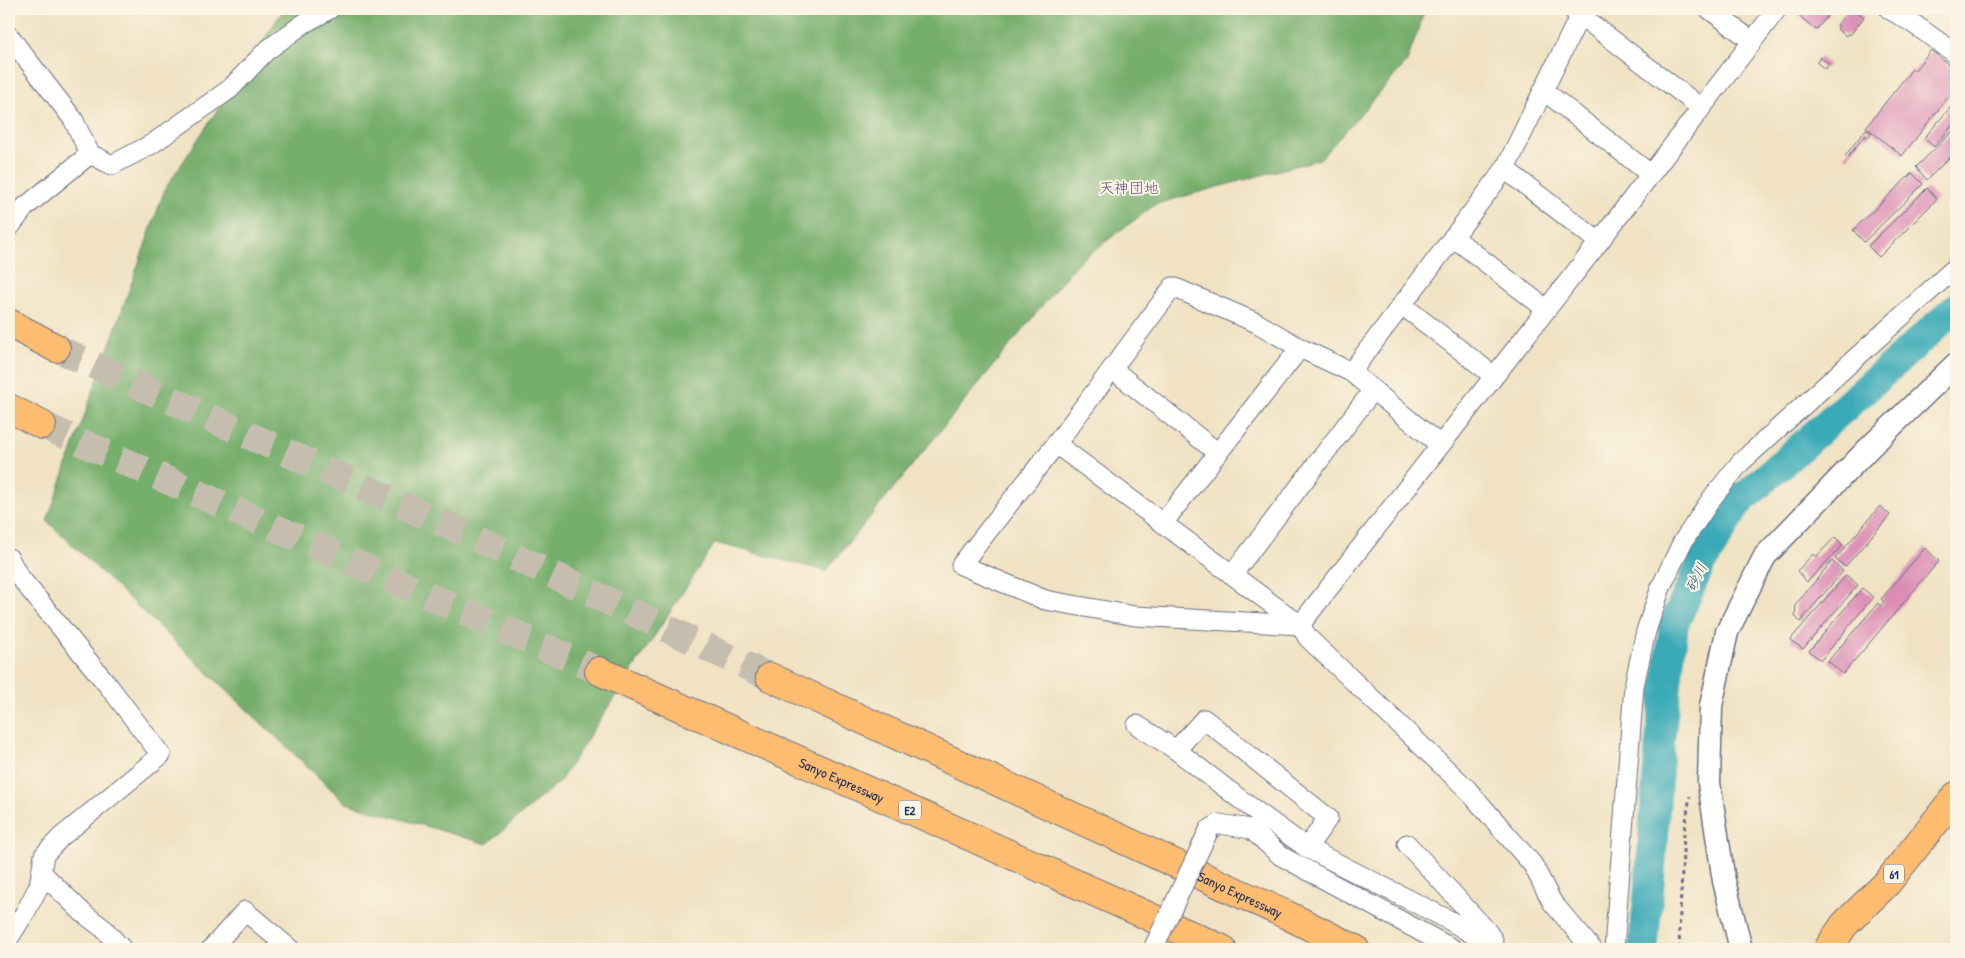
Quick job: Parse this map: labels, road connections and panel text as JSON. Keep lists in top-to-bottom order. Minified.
{"streets":{"main road":["Sanyo Expressway","E2","61"]},"districts":["天神団地"],"water":["砂川"]}
